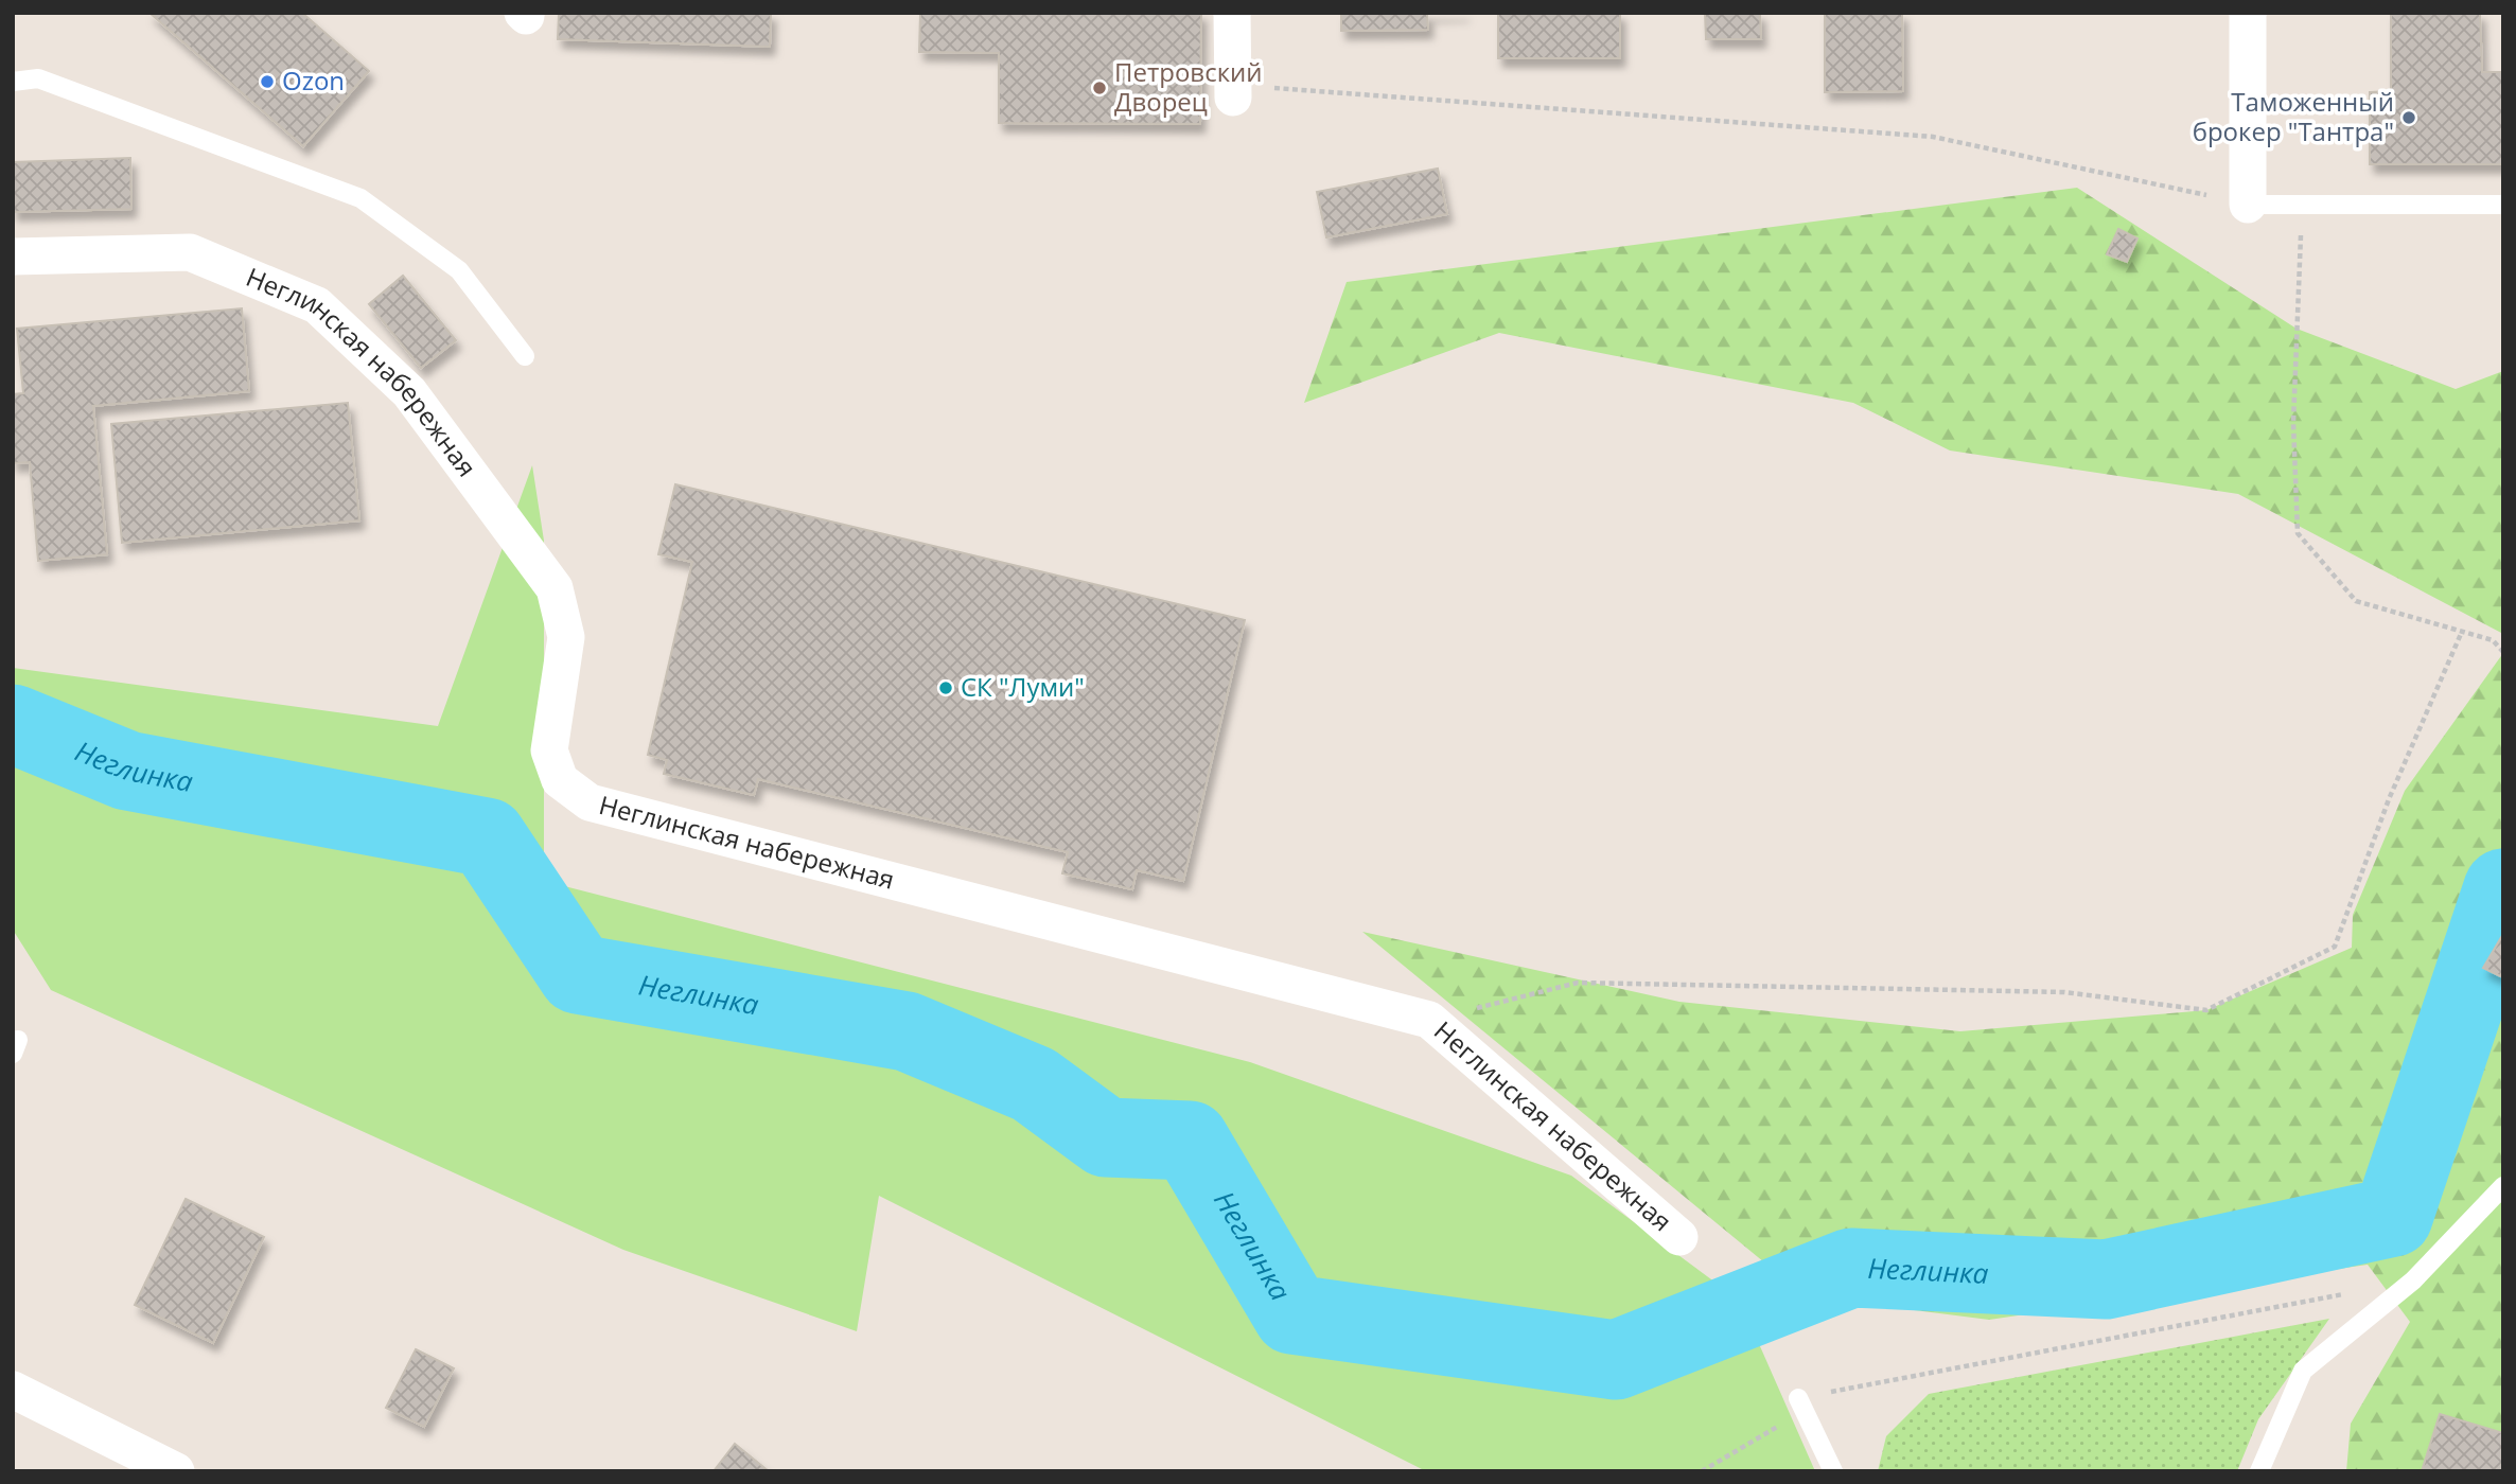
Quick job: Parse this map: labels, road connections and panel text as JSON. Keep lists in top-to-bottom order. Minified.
{"streets":{"street":["Неглинская набережная"]},"water":["Неглинка"],"places":["Ozon","Петровский Дворец","Таможенный брокер \"Тантра\"","СК \"Луми\""]}
